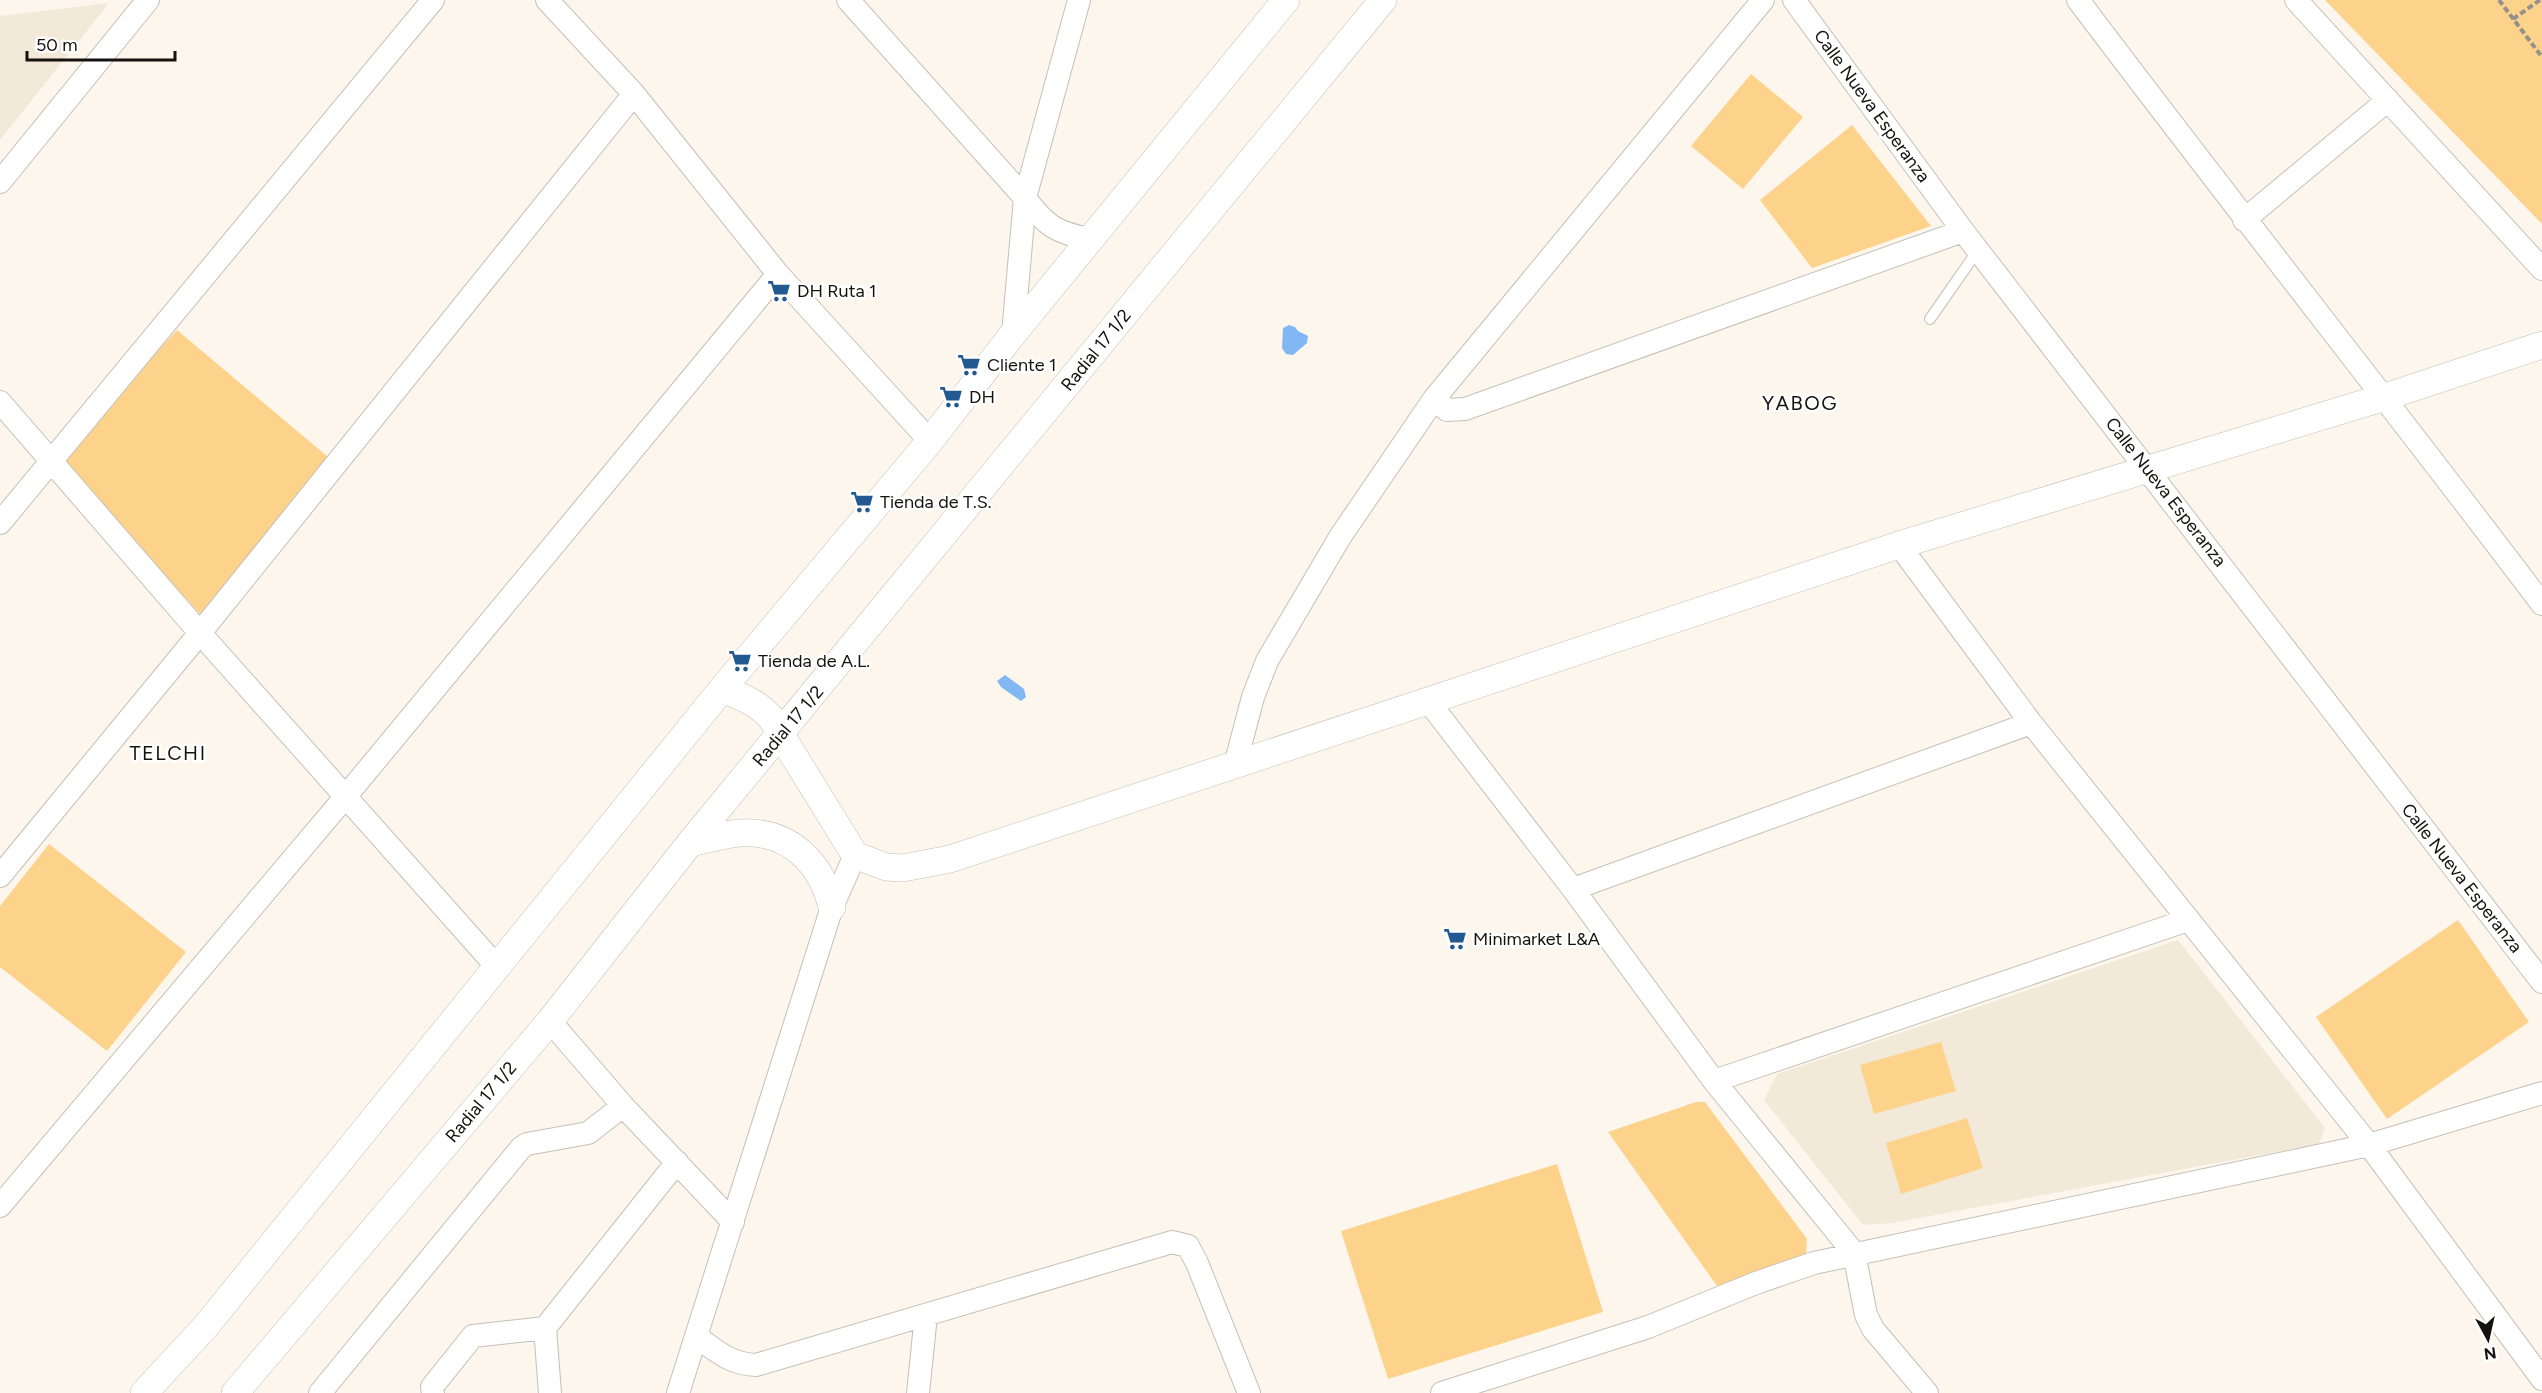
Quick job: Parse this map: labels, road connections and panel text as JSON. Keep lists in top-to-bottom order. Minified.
{"streets":{"street":["Calle Nueva Esperanza","Radial 17 1/2"]},"districts":["YABOG","TELCHI"],"places":{"supermarket":["DH Ruta 1","Cliente 1","DH","Tienda de T.S.","Tienda de A.L.","Minimarket L&A"]},"scale_bar":"50 m","north":"bottom"}
